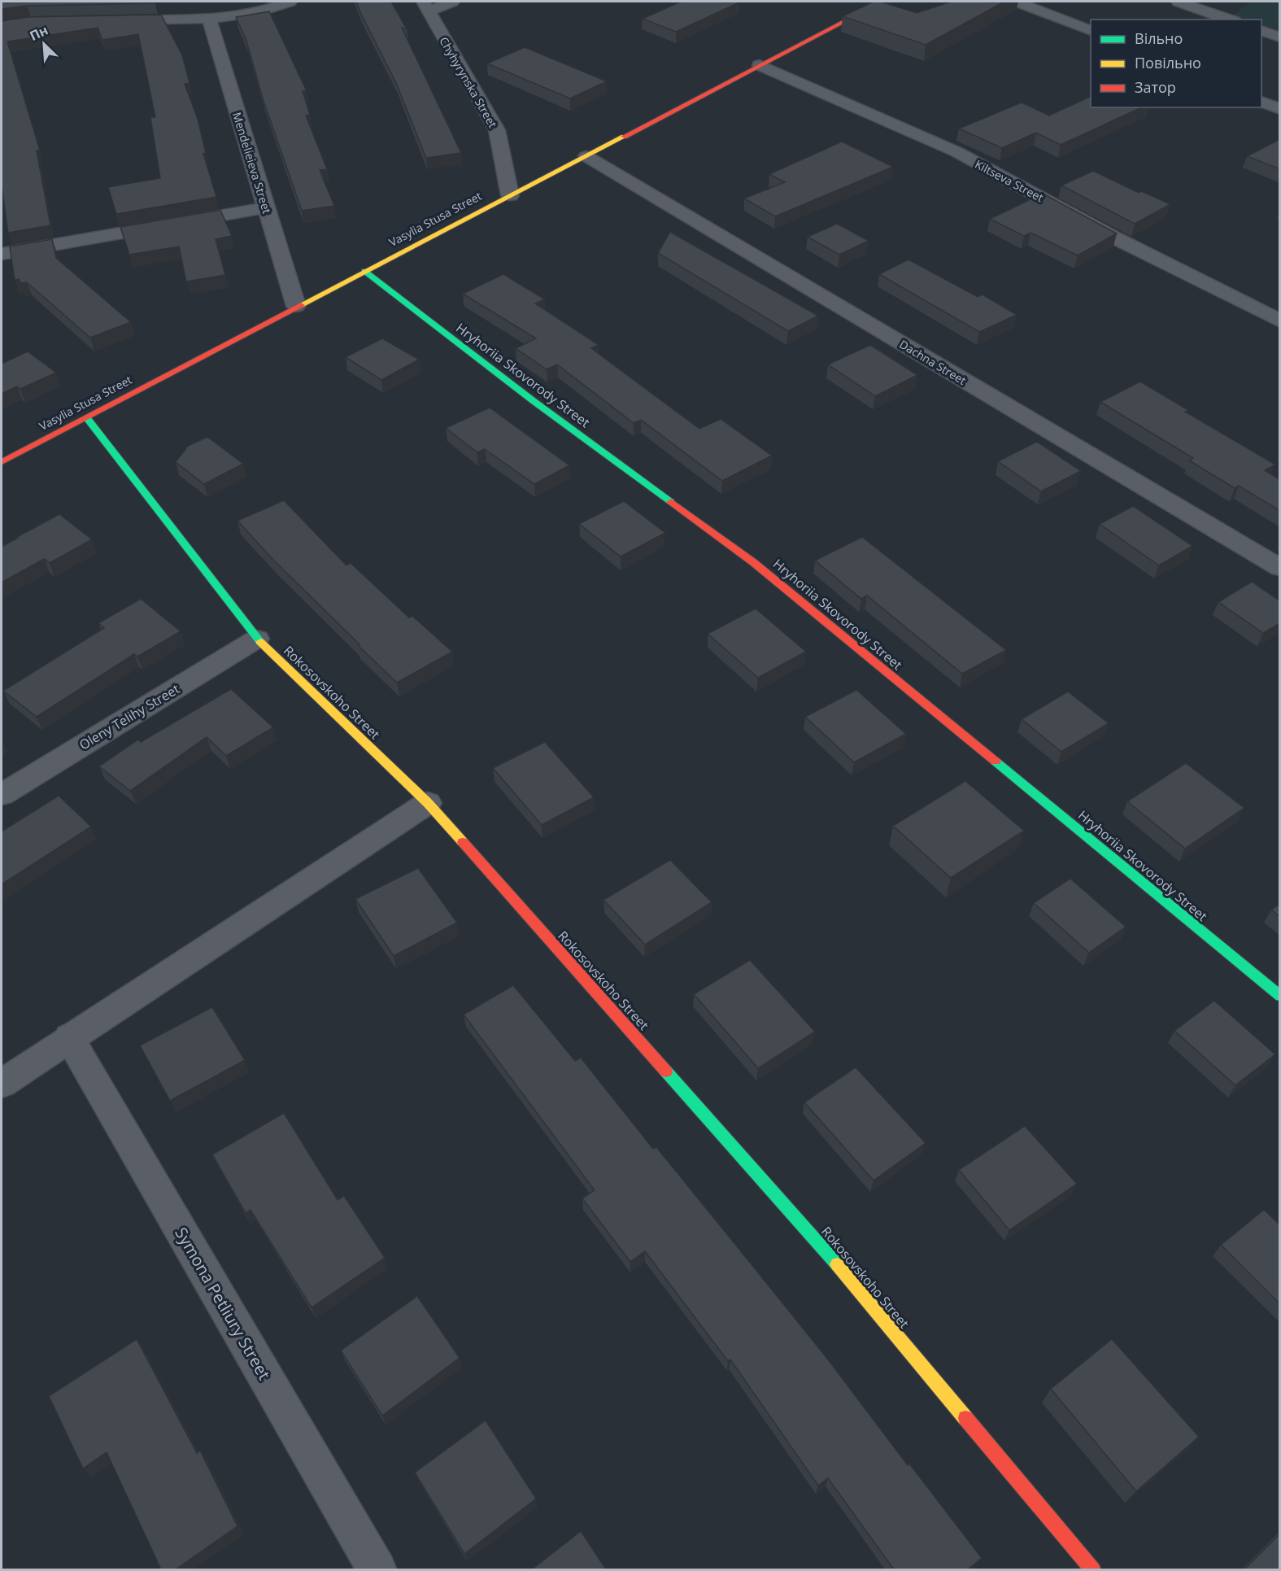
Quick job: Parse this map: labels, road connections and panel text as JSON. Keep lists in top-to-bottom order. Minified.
{"streets":{"street":["Chyhyrynska Street","Mendelieieva Street","Kiltseva Street","Vasylia Stusa Street","Dachna Street","Hryhoriia Skovorody Street","Rokosovskoho Street","Oleny Telihy Street","Symona Petliury Street"]},"crossings":[["Chyhyrynska Street","Vasylia Stusa Street"],["Mendelieieva Street","Vasylia Stusa Street"],["Kiltseva Street","Vasylia Stusa Street"],["Vasylia Stusa Street","Dachna Street"],["Vasylia Stusa Street","Hryhoriia Skovorody Street"],["Vasylia Stusa Street","Rokosovskoho Street"],["Rokosovskoho Street","Oleny Telihy Street"]],"legend":["Вільно","Повільно","Затор"],"north":"top left"}
